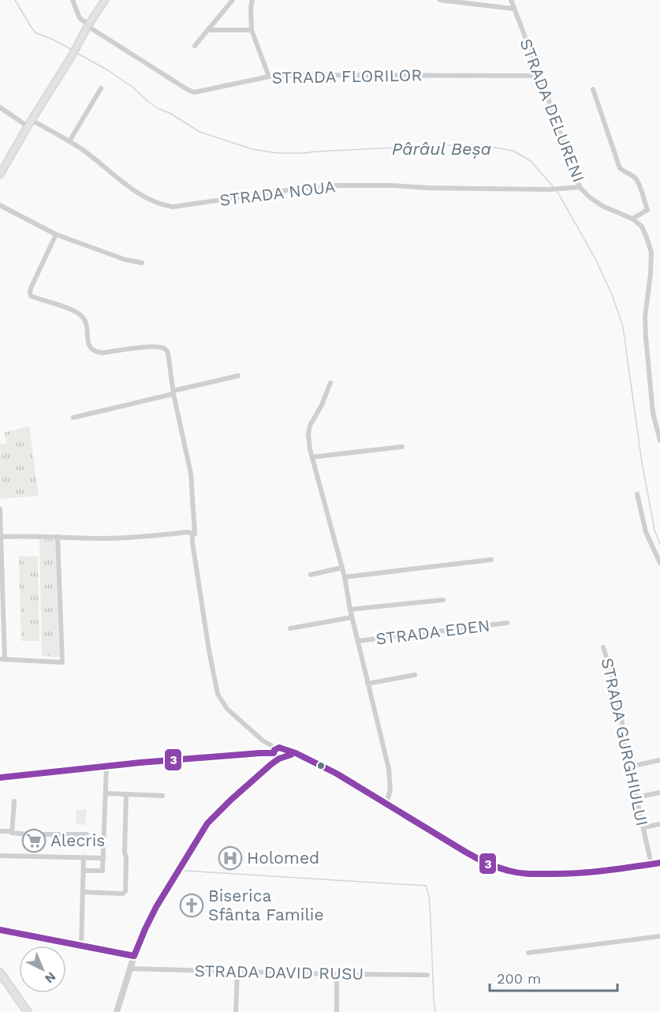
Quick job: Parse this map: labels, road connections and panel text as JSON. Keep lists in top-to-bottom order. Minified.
{"streets":{"street":["STRADA FLORILOR","STRADA DELURENI","STRADA NOUA","STRADA EDEN","STRADA GURGHIULUI","STRADA DAVID RUSU"]},"crossings":[["STRADA FLORILOR","STRADA DELURENI"],["STRADA DELURENI","STRADA NOUA"]],"water":["Pârâul Beșa"],"places":{"supermarket":["Alecris"],"hospital":["Holomed"],"church":["Biserica Sfânta Familie"]},"lines":["transit line 3"],"scale_bar":"200 m","north":"bottom right"}
